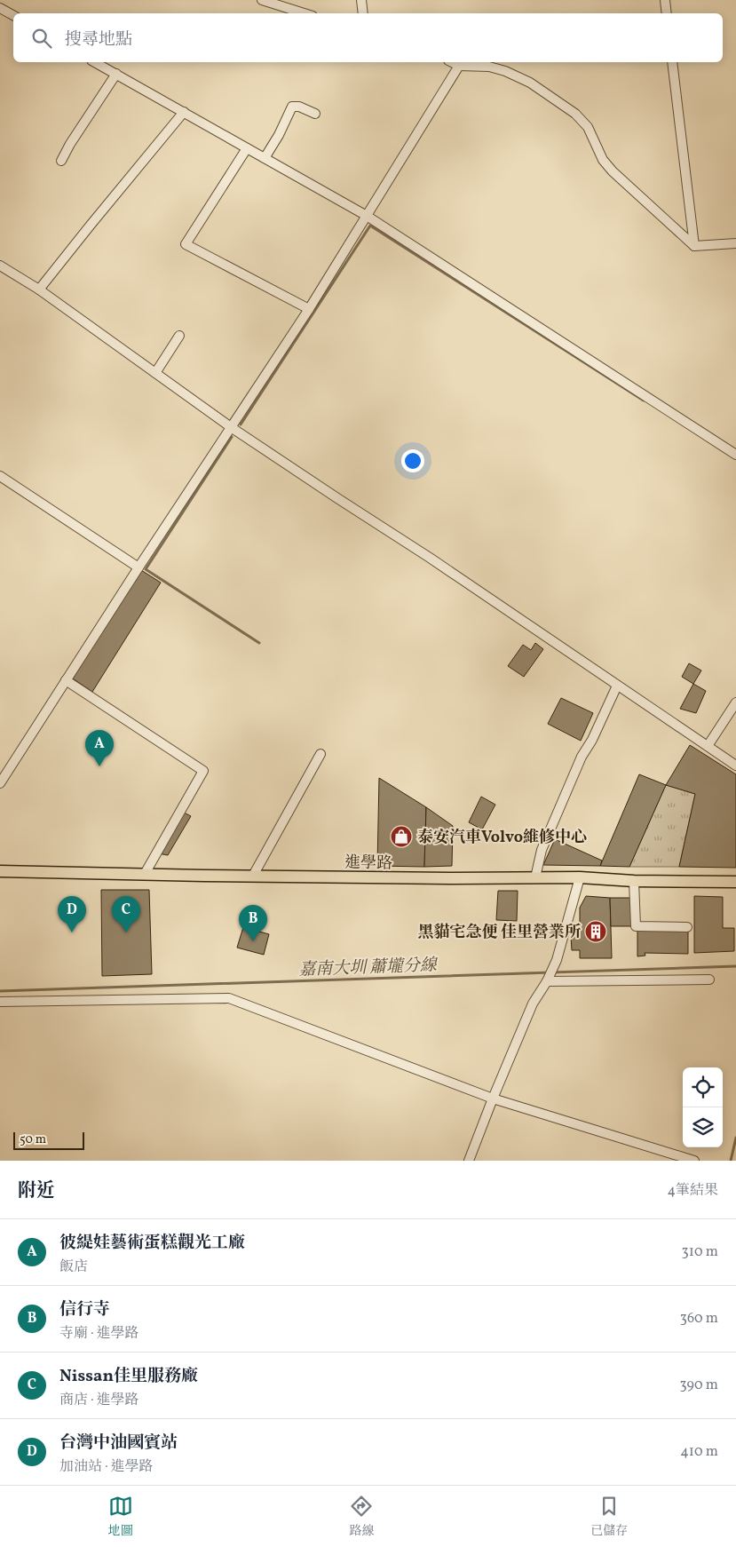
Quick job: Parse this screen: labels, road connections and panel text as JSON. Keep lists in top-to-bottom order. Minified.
{"streets":{"main road":["進學路"]},"water":["嘉南大圳 蕭壠分線"],"places":{"shop":["泰安汽車Volvo維修中心"],"building":["黑貓宅急便 佳里營業所"]},"scale_bar":"50 m","page":{"search":"搜尋地點","pins":["A","C","D","B"],"scale":"50 m","heading":["附近","4筆結果"],"list":[{"mark":"A","name":"彼緹娃藝術蛋糕觀光工廠","note":"飯店","value":"310 m"},{"mark":"B","name":"信行寺","note":"寺廟 · 進學路","value":"360 m"},{"mark":"C","name":"Nissan佳里服務廠","note":"商店 · 進學路","value":"390 m"},{"mark":"D","name":"台灣中油國賓站","note":"加油站 · 進學路","value":"410 m"}],"nav":["地圖","路線","已儲存"]}}
